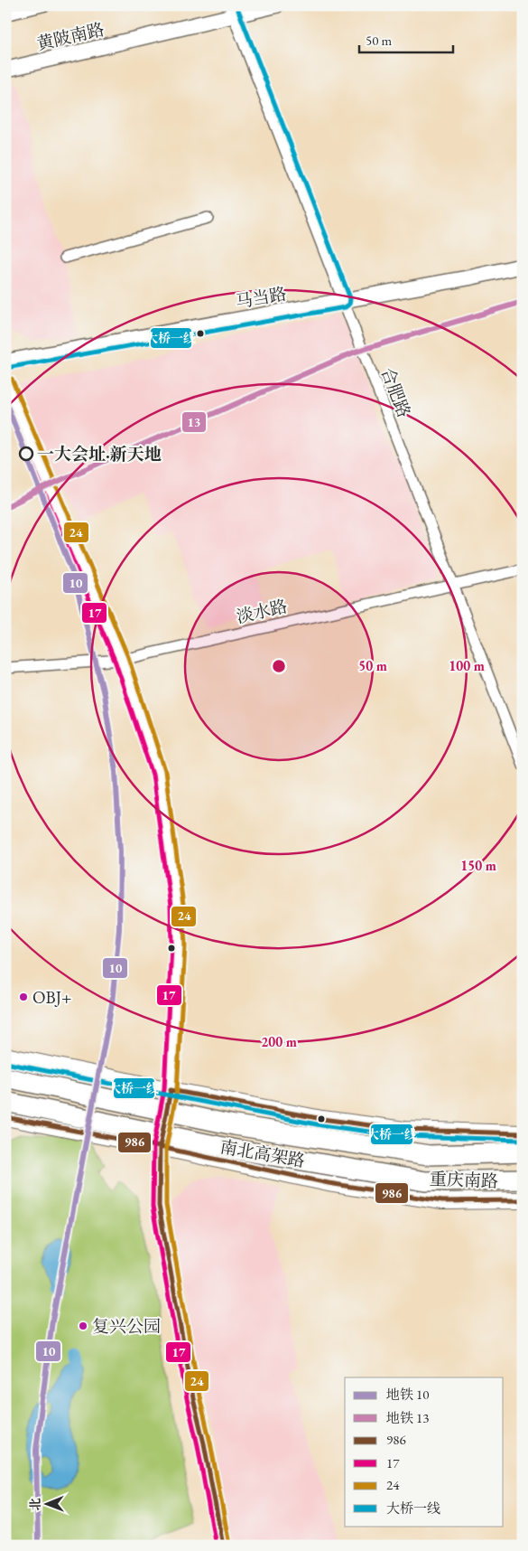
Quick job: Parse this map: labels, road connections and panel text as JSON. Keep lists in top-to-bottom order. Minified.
{"streets":{"highway":["南北高架路"],"main road":["黄陂南路","马当路","重庆南路"],"street":["合肥路","淡水路"]},"crossings":[["黄陂南路","合肥路"],["马当路","合肥路"],["合肥路","淡水路"]],"places":["一大会址·新天地","OBJ+","复兴公园"],"lines":["transit line 大桥一线","metro line 13","transit line 24","transit line 17","metro line 10","transit line 986"],"legend":["地铁 10","地铁 13","986","17","24","大桥一线"],"scale_bar":"50 m","north":"left","rings":["50 m","100 m","150 m","200 m"]}
